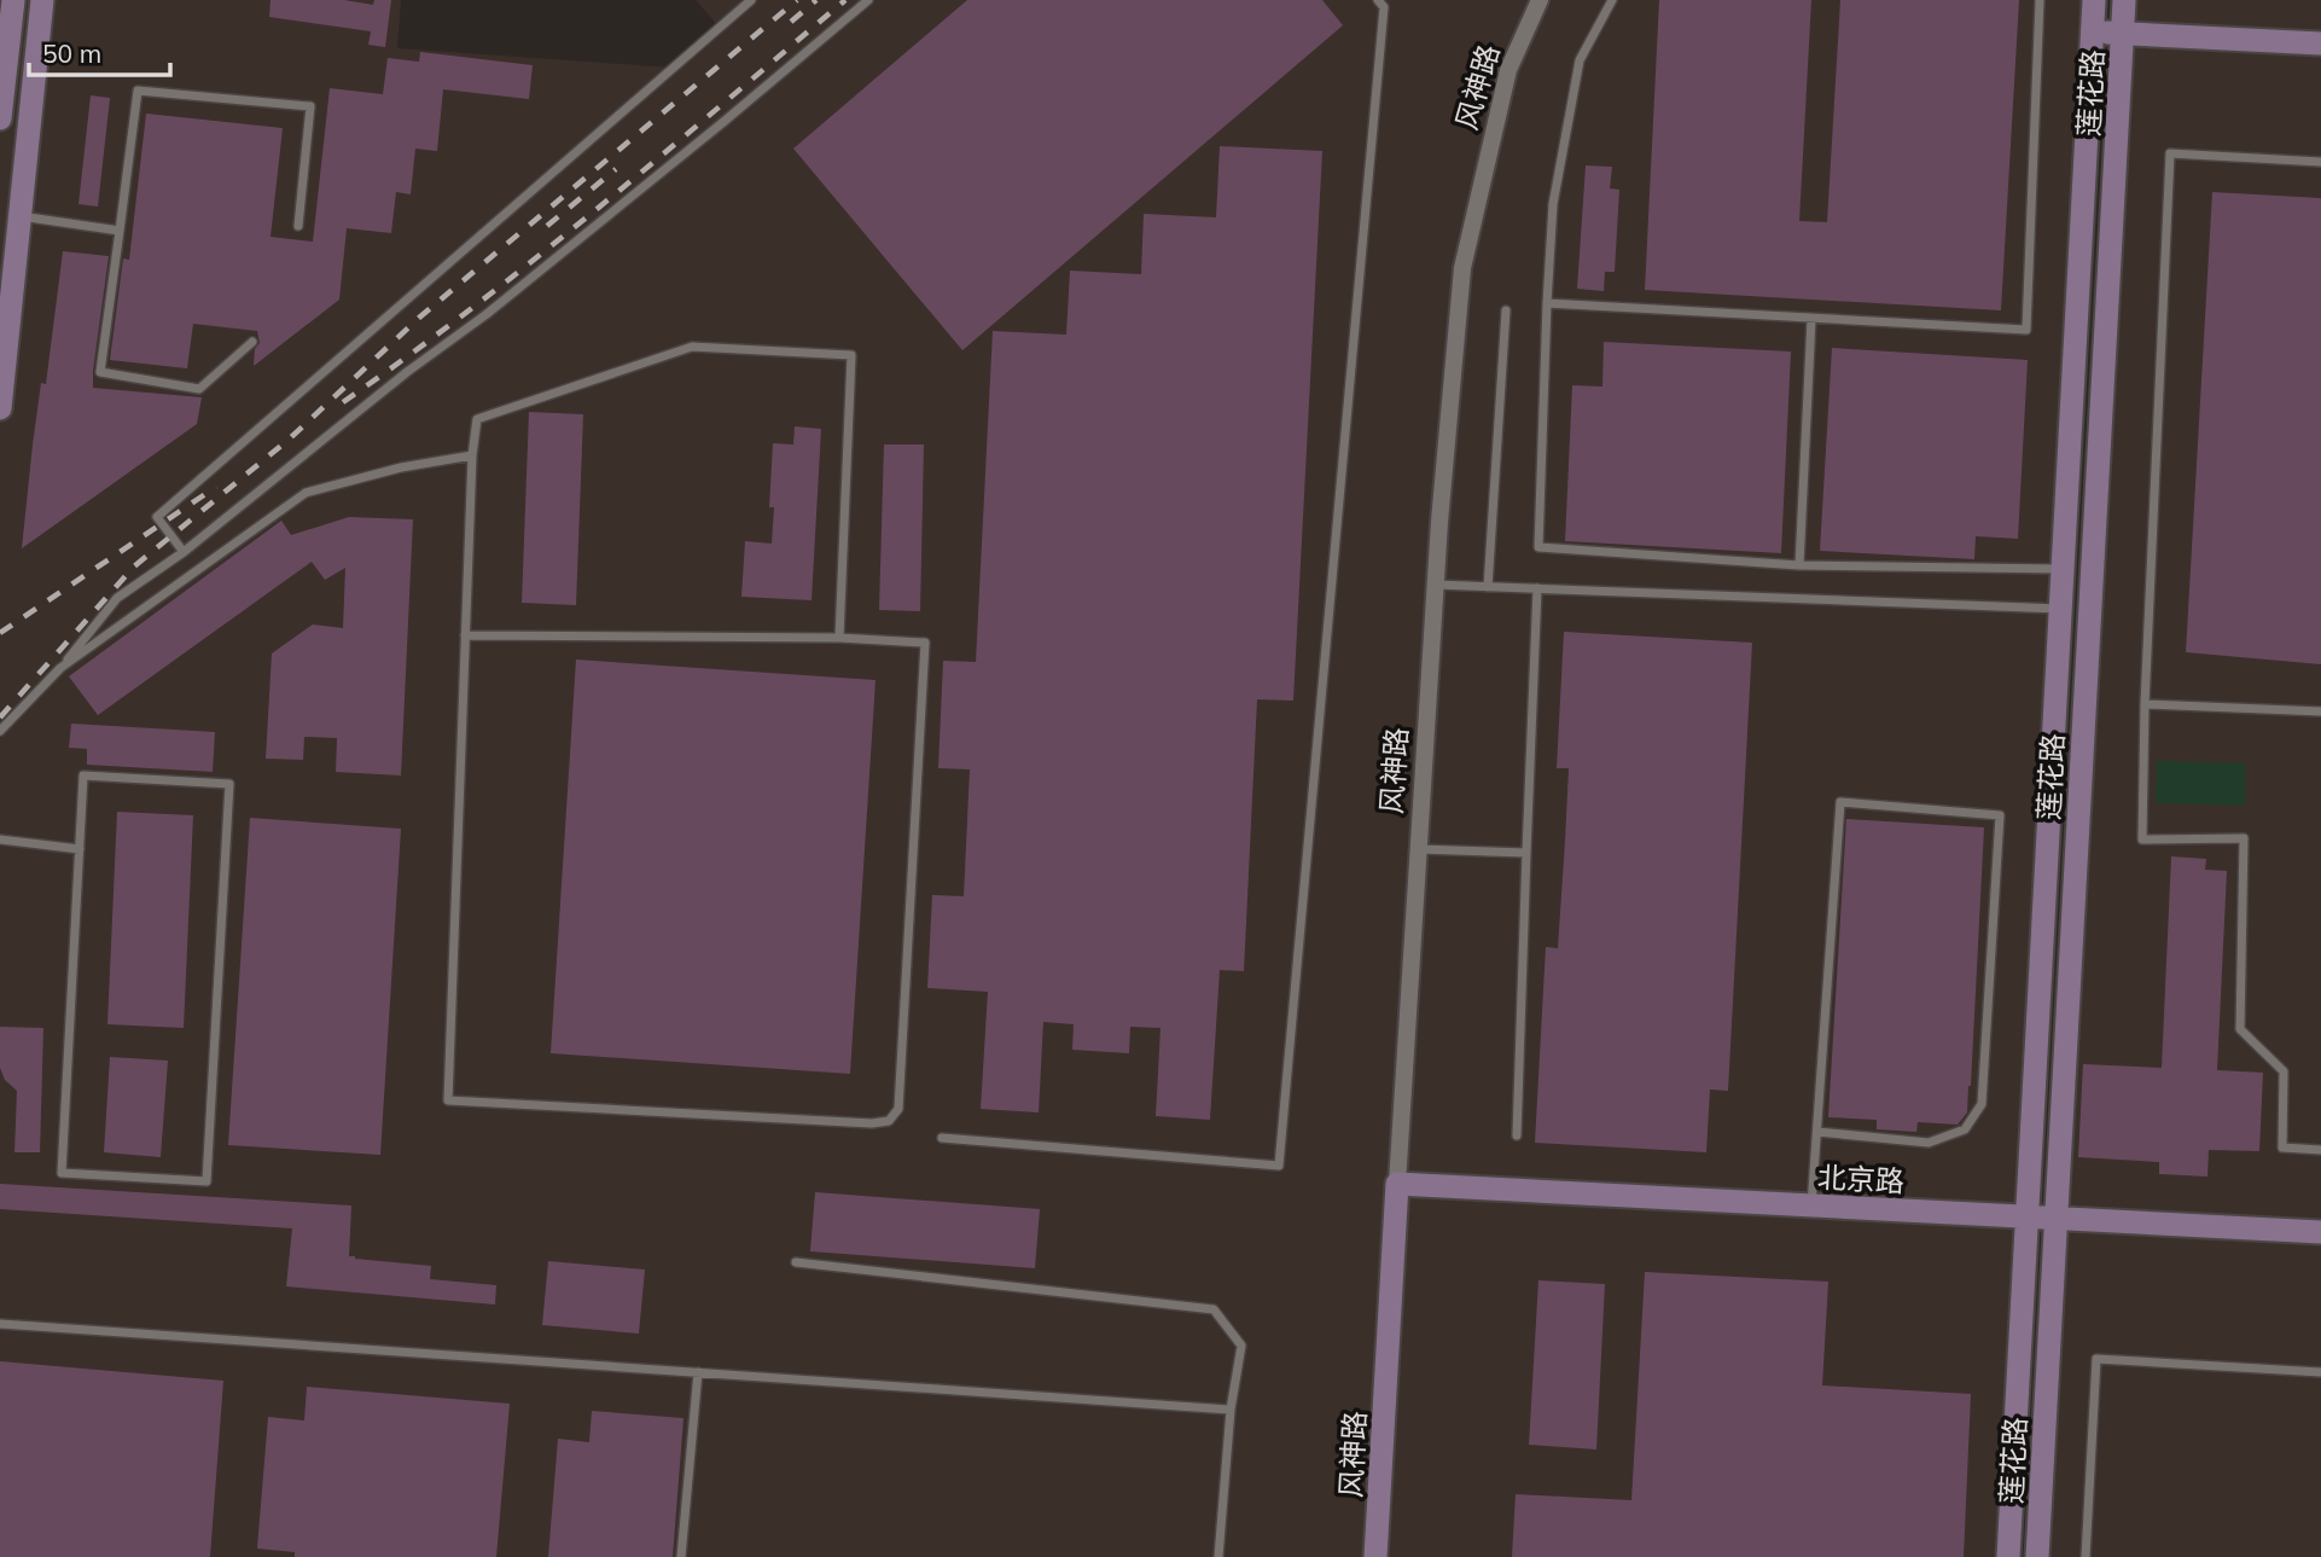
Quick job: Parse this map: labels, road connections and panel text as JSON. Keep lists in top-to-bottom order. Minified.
{"streets":{"street":["风神路","莲花路","北京路"]},"crossings":[["风神路","北京路"],["莲花路","北京路"]],"scale_bar":"50 m"}
